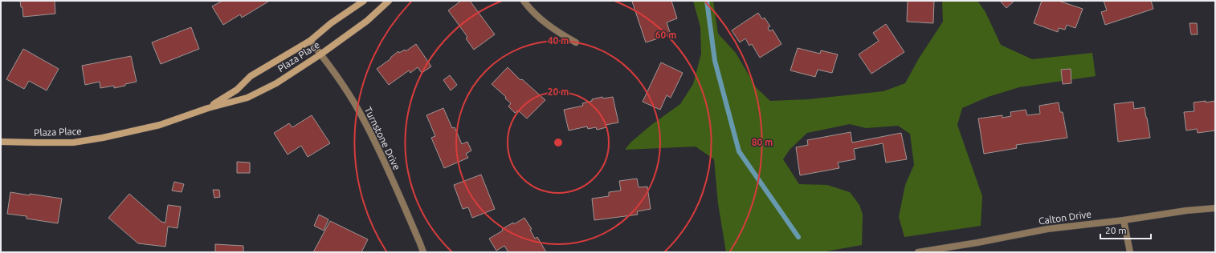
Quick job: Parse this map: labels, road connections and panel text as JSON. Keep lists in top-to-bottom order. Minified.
{"streets":{"street":["Plaza Place","Turnstone Drive","Calton Drive"]},"crossings":[["Plaza Place","Turnstone Drive"]],"scale_bar":"20 m","rings":["60 m","40 m","20 m","80 m"]}
